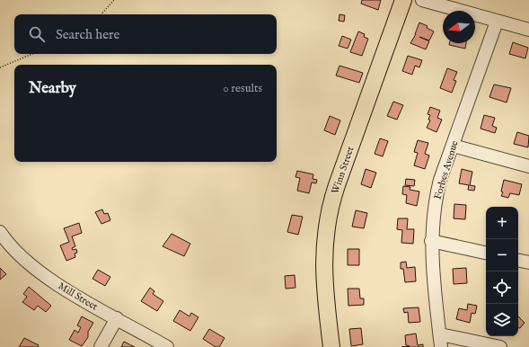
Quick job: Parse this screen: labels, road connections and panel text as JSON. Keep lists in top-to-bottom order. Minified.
{"streets":{"main road":["Winn Street"],"street":["Forbes Avenue","Mill Street"]},"north":"left","page":{"search":"Search here","heading":["Nearby","0 results"],"map_buttons":["+","−"]}}
